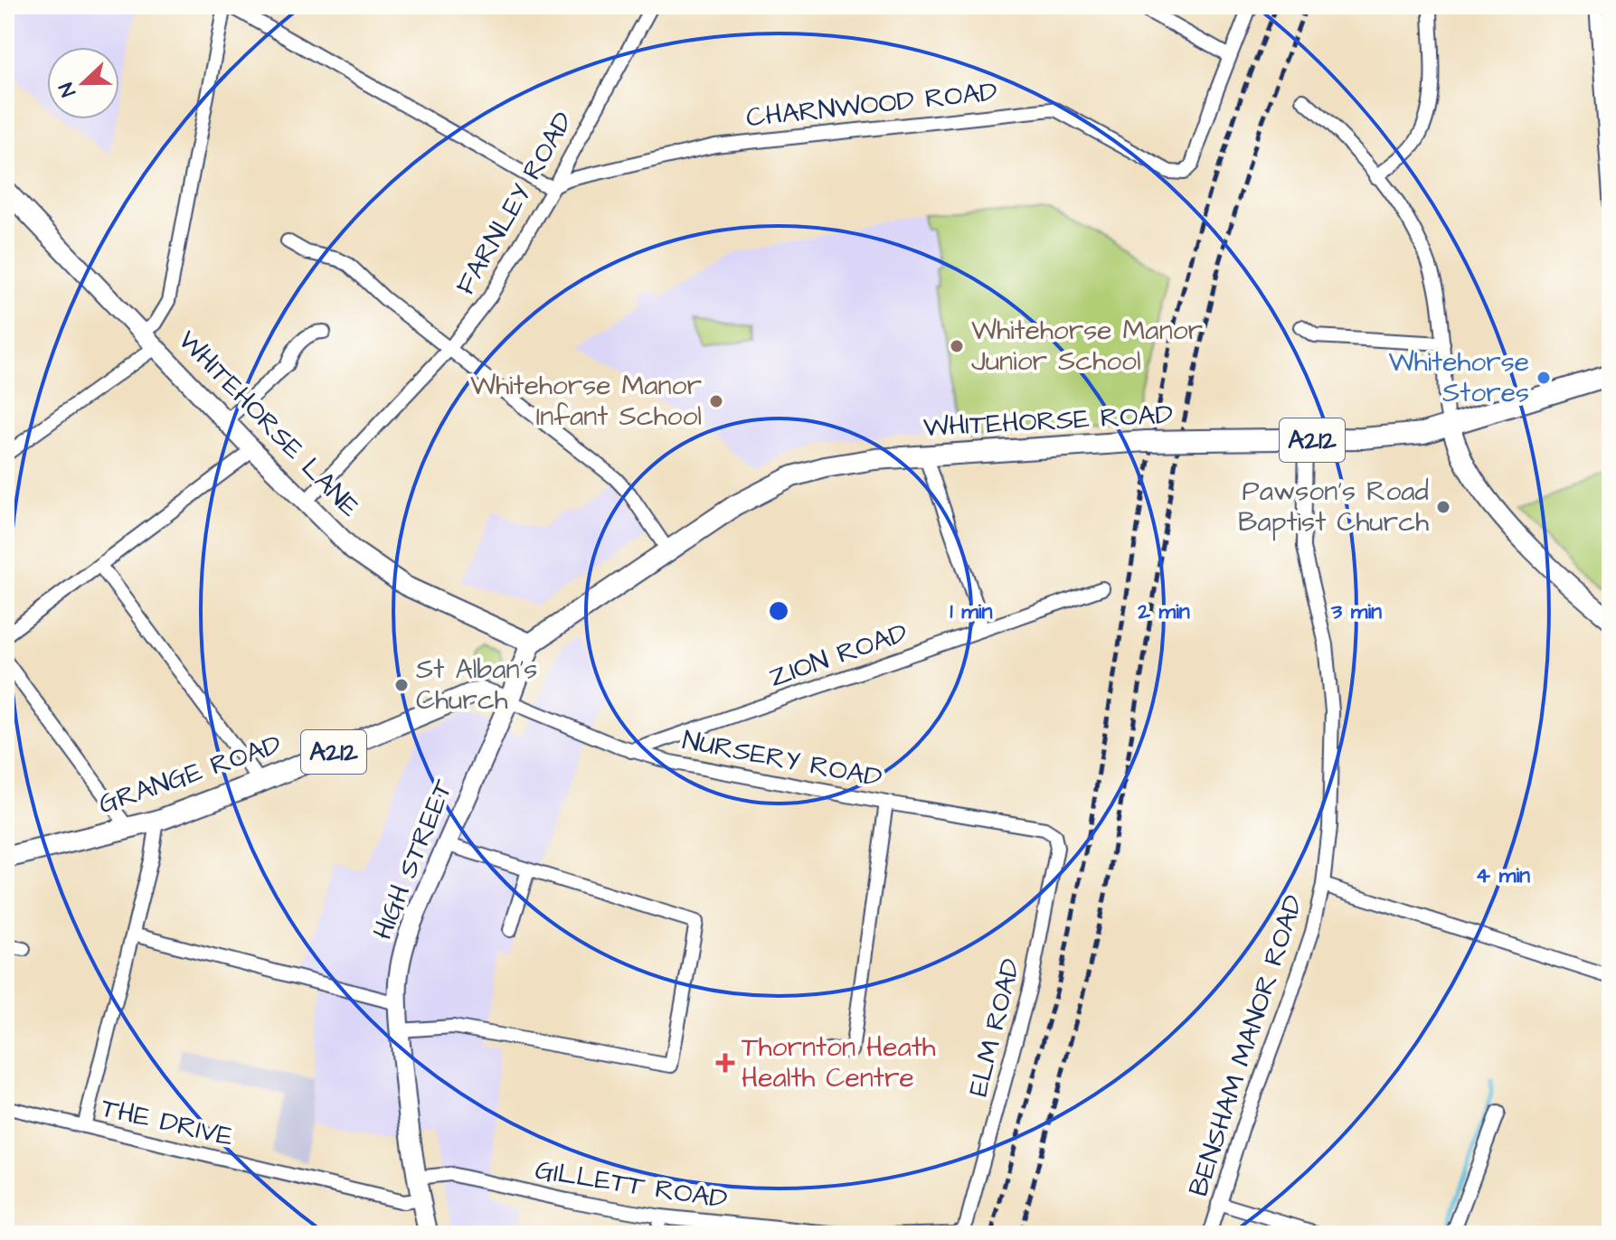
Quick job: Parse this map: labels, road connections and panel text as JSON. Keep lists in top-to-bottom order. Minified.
{"streets":{"main road":["WHITEHORSE ROAD","WHITEHORSE LANE","A212","GRANGE ROAD","HIGH STREET"],"street":["CHARNWOOD ROAD","FARNLEY ROAD","ZION ROAD","NURSERY ROAD","ELM ROAD","BENSHAM MANOR ROAD","THE DRIVE","GILLETT ROAD"]},"crossings":[["CHARNWOOD ROAD","FARNLEY ROAD"],["FARNLEY ROAD","WHITEHORSE LANE"],["WHITEHORSE ROAD","WHITEHORSE LANE"],["WHITEHORSE ROAD","HIGH STREET"],["WHITEHORSE ROAD","BENSHAM MANOR ROAD"],["WHITEHORSE LANE","HIGH STREET"],["ZION ROAD","NURSERY ROAD"],["NURSERY ROAD","GRANGE ROAD"],["NURSERY ROAD","HIGH STREET"],["NURSERY ROAD","ELM ROAD"],["GRANGE ROAD","HIGH STREET"],["GRANGE ROAD","THE DRIVE"],["HIGH STREET","THE DRIVE"],["HIGH STREET","GILLETT ROAD"]],"places":{"other":["Whitehorse Manor Junior School","Whitehorse Stores","Whitehorse Manor Infant School","Pawson's Road Baptist Church","St Alban's Church"],"health":["Thornton Heath Health Centre"]},"north":"left","rings":["1 min","2 min","3 min","4 min"]}
